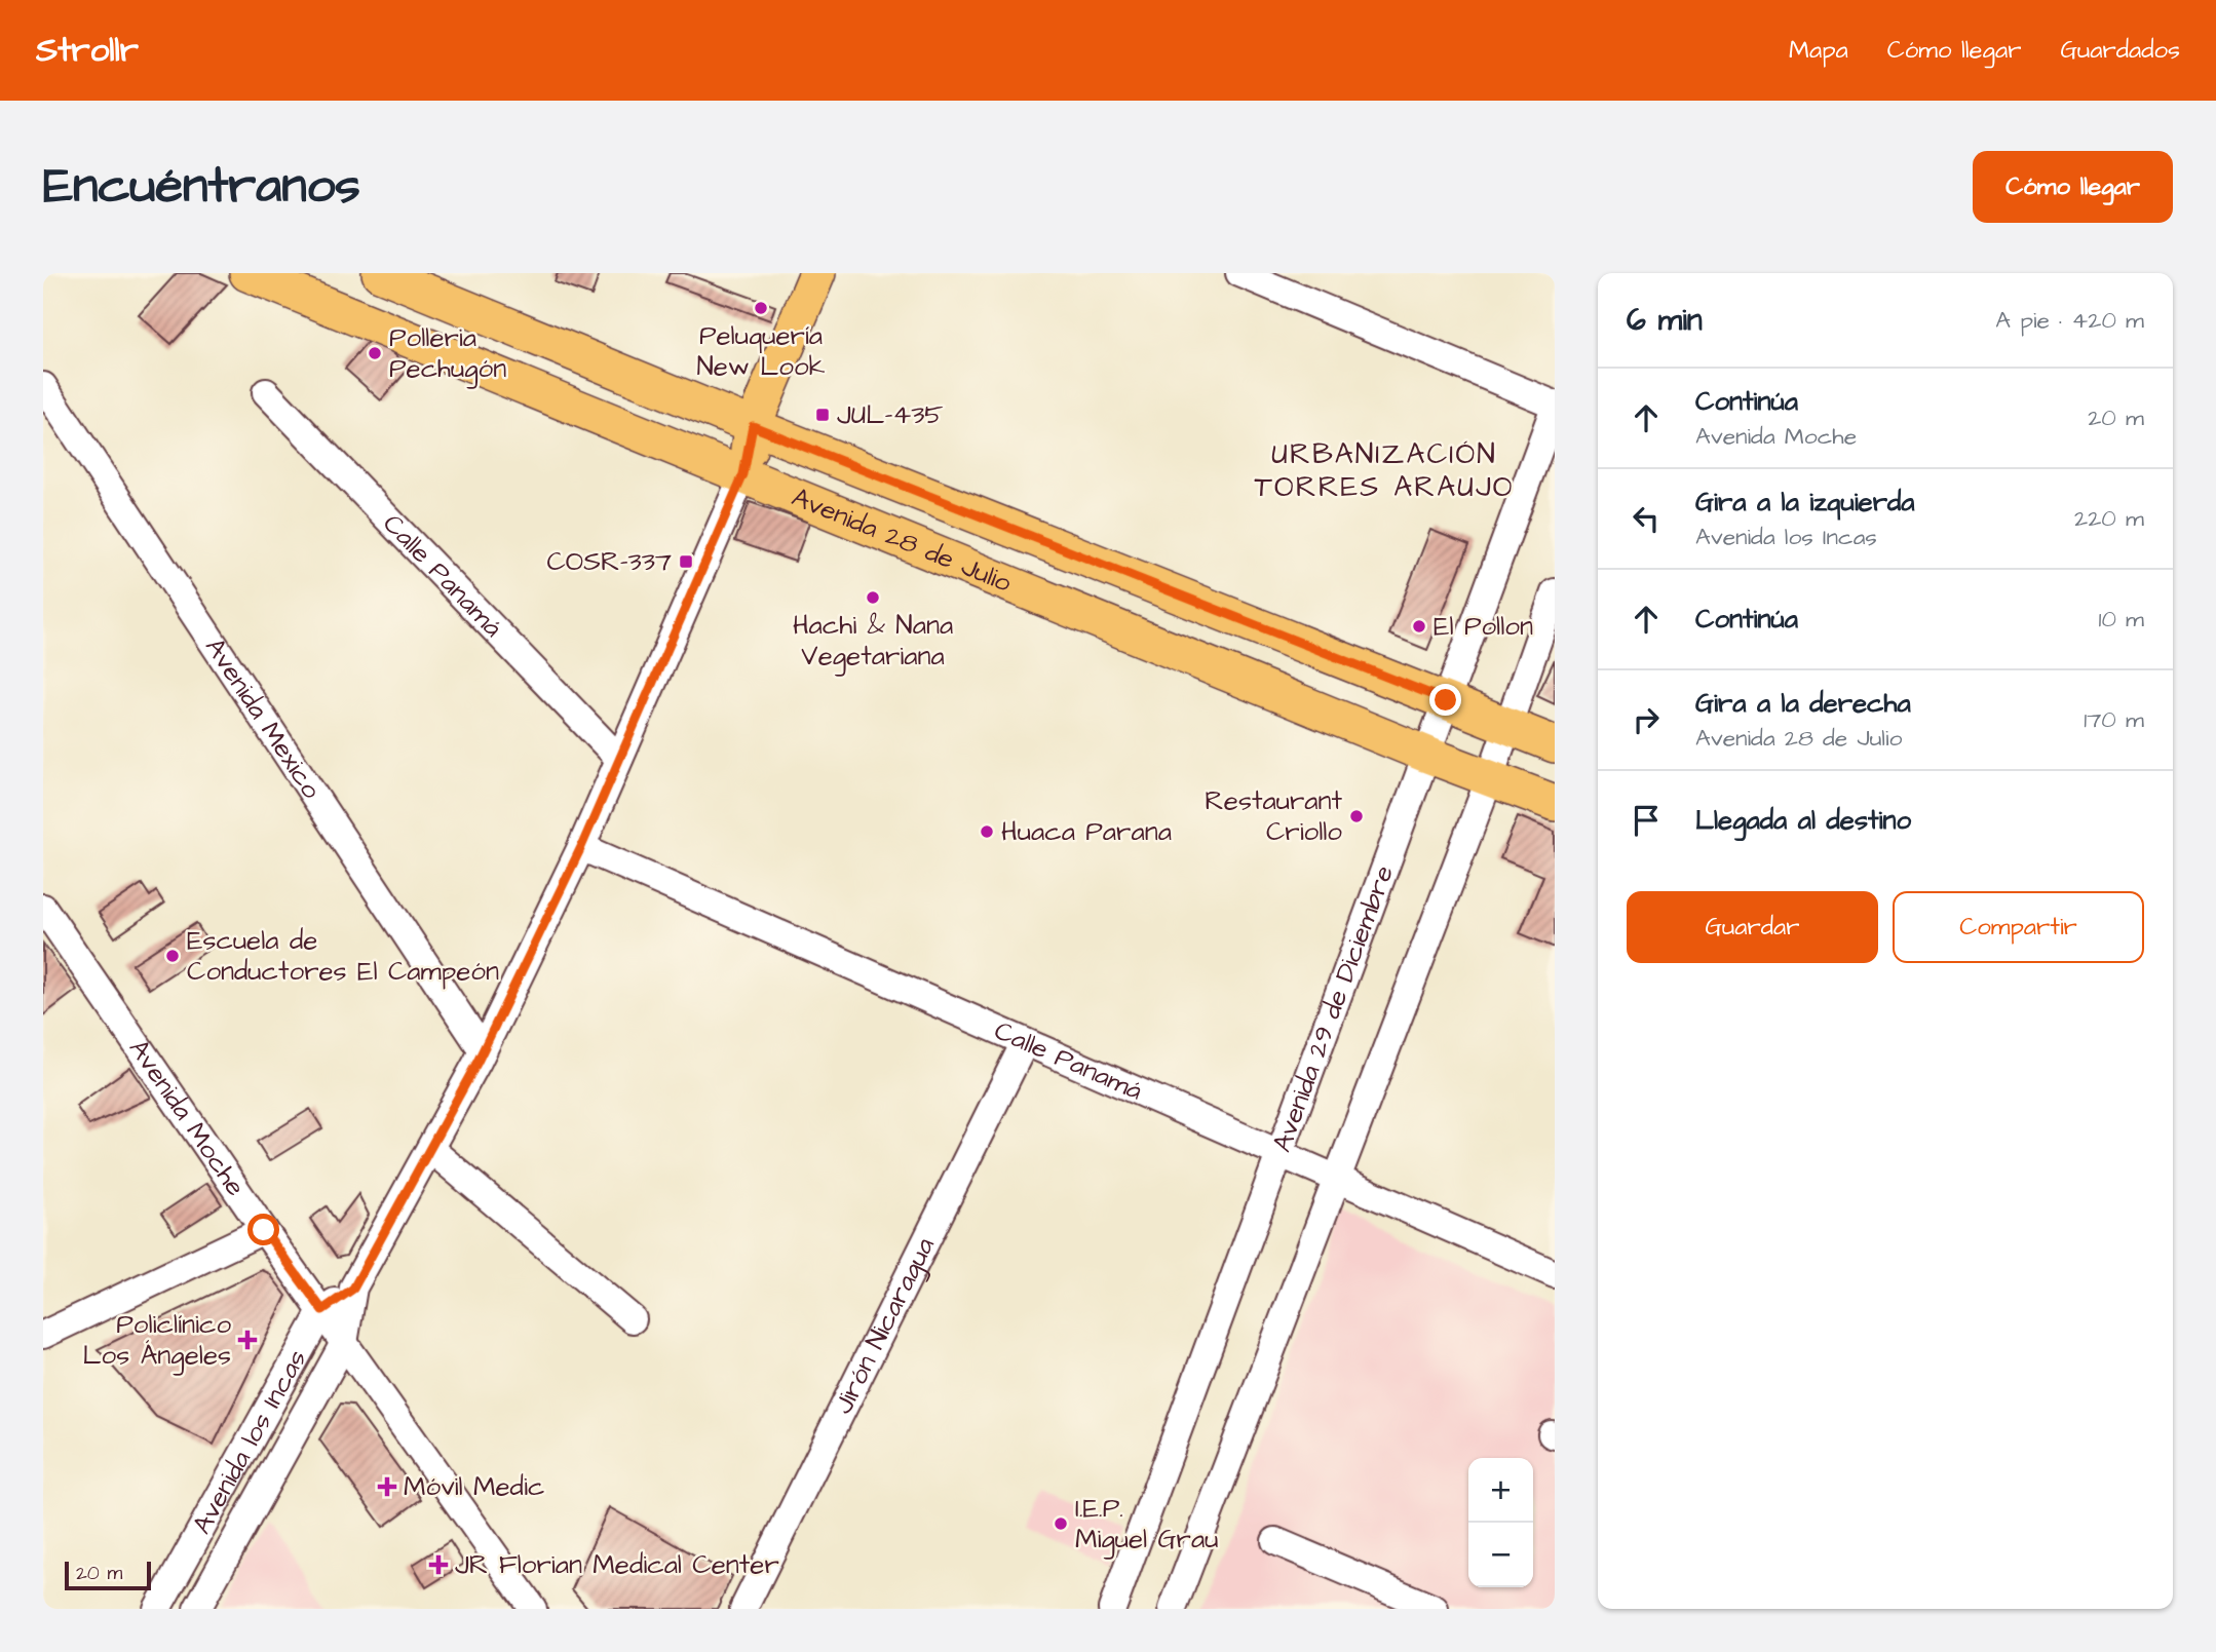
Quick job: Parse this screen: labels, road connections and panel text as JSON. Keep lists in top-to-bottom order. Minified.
{"streets":{"main road":["Avenida 28 de Julio"],"street":["Calle Panamá","Avenida Mexico","Avenida 29 de Diciembre","Avenida Moche","Jirón Nicaragua","Avenida los Incas"]},"crossings":[["Avenida 28 de Julio","Avenida 29 de Diciembre"],["Avenida 28 de Julio","Avenida los Incas"],["Calle Panamá","Avenida 29 de Diciembre"],["Calle Panamá","Jirón Nicaragua"],["Calle Panamá","Avenida los Incas"],["Avenida Mexico","Avenida los Incas"],["Avenida Moche","Avenida los Incas"]],"districts":["URBANIZACIÓN TORRES ARAUJO"],"places":{"other":["Peluquería New Look","Polleria Pechugón","Hachi & Nana Vegetariana","El Pollon","Restaurant Criollo","Huaca Parana","Escuela de Conductores El Campeón","I.E.P. Miguel Grau"],"transit":["JUL-435","COSR-337"],"health":["Policlínico Los Ángeles","Móvil Medic","JR Florian Medical Center"]},"scale_bar":"20 m","page":{"header":"Strollr","nav":["Mapa","Cómo llegar","Guardados"],"buttons":["Cómo llegar",["Guardar","Compartir"]],"title":"Encuéntranos","heading":["6 min","A pie · 420 m"],"list":[["Continúa","Avenida Moche","20 m"],["Gira a la izquierda","Avenida los Incas","220 m"],["Continúa","10 m"],["Gira a la derecha","Avenida 28 de Julio","170 m"],"Llegada al destino"],"map_buttons":["+","−"],"scale":"20 m"}}
